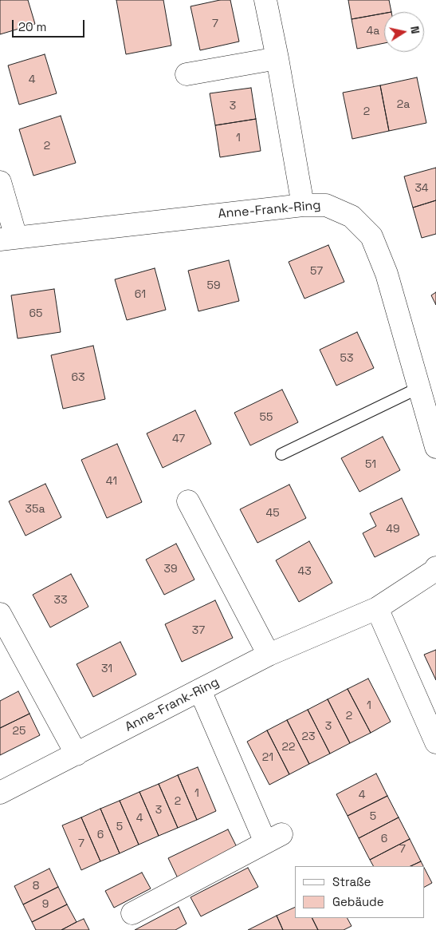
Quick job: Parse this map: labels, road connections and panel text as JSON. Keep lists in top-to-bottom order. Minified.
{"streets":{"street":["Anne-Frank-Ring"]},"house_numbers":["7","4a","4","2a","3","2","1","2","34","57","59","61","65","53","63","55","47","51","41","35a","45","49","39","43","33","37","31","1","2","3","25","23","22","21","1","4","2","3","5","4","5","6","6","7","7","8","9"],"legend":["Straße","Gebäude"],"scale_bar":"20 m","north":"right"}
